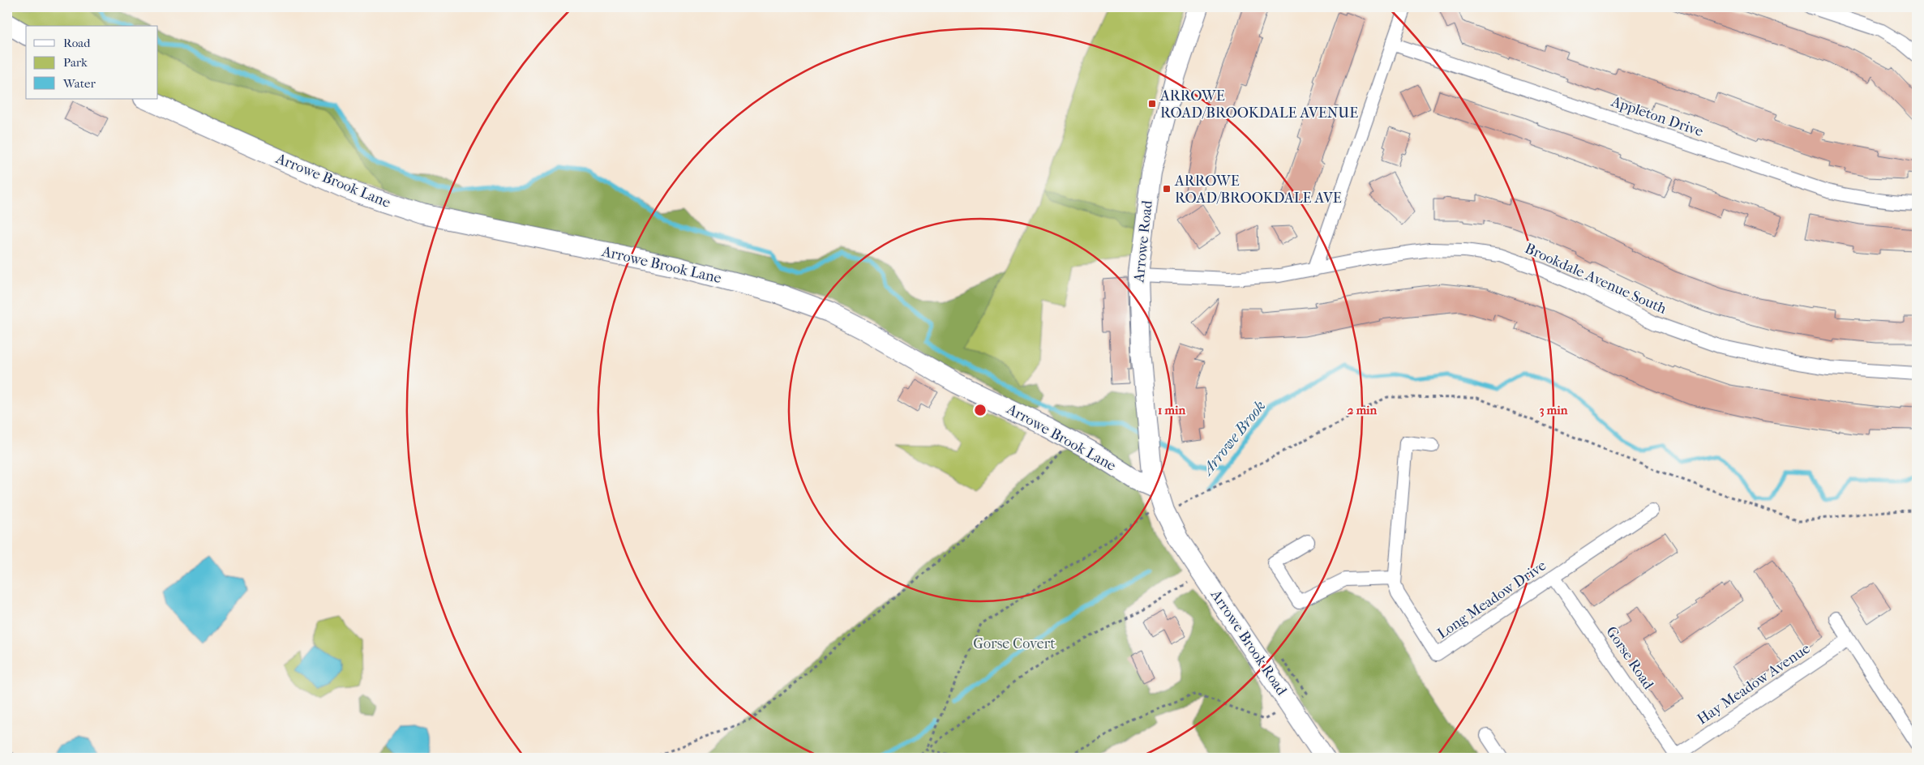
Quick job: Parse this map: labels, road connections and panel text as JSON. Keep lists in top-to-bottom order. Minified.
{"streets":{"street":["Appleton Drive","Arrowe Brook Lane","Arrowe Road","Brookdale Avenue South","Long Meadow Drive","Arrowe Brook Road","Gorse Road","Hay Meadow Avenue"]},"crossings":[["Arrowe Brook Lane","Arrowe Road"],["Arrowe Road","Brookdale Avenue South"],["Arrowe Road","Arrowe Brook Road"],["Long Meadow Drive","Gorse Road"],["Gorse Road","Hay Meadow Avenue"]],"water":["Arrowe Brook"],"parks":["Gorse Covert"],"places":{"transit":["ARROWE ROAD/BROOKDALE AVENUE","ARROWE ROAD/BROOKDALE AVE"]},"legend":["Road","Park","Water"],"rings":["1 min","2 min","3 min"]}
